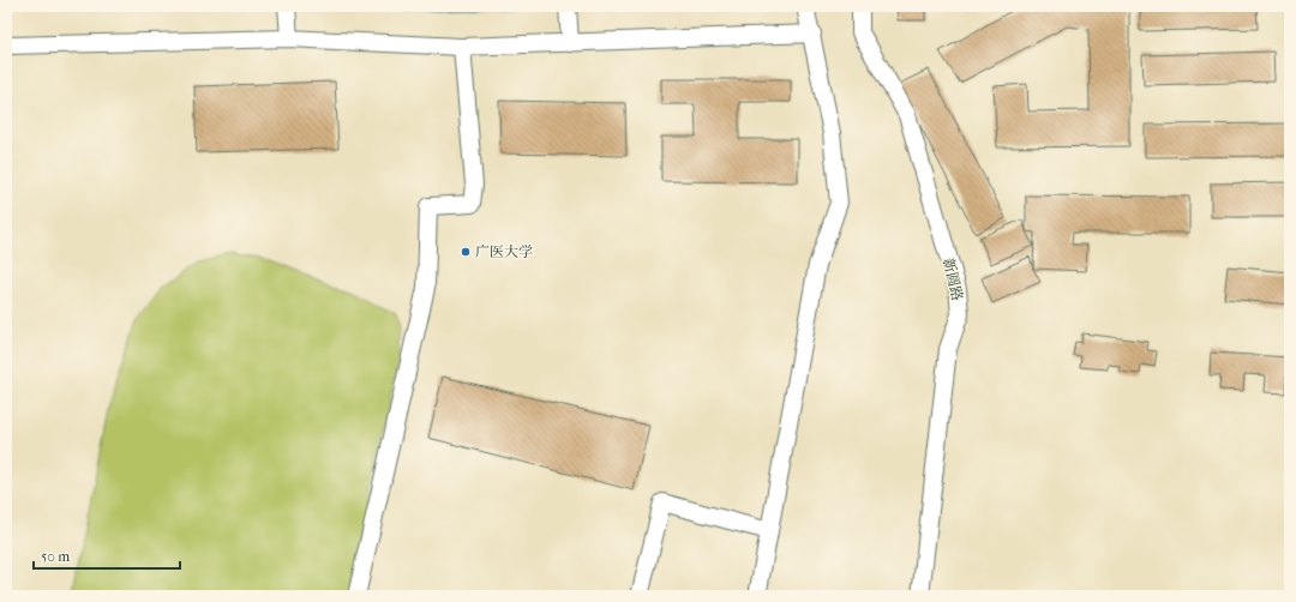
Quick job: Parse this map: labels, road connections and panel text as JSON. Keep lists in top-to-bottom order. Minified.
{"streets":{"street":["新圆路"]},"places":["广医大学"],"scale_bar":"50 m"}
